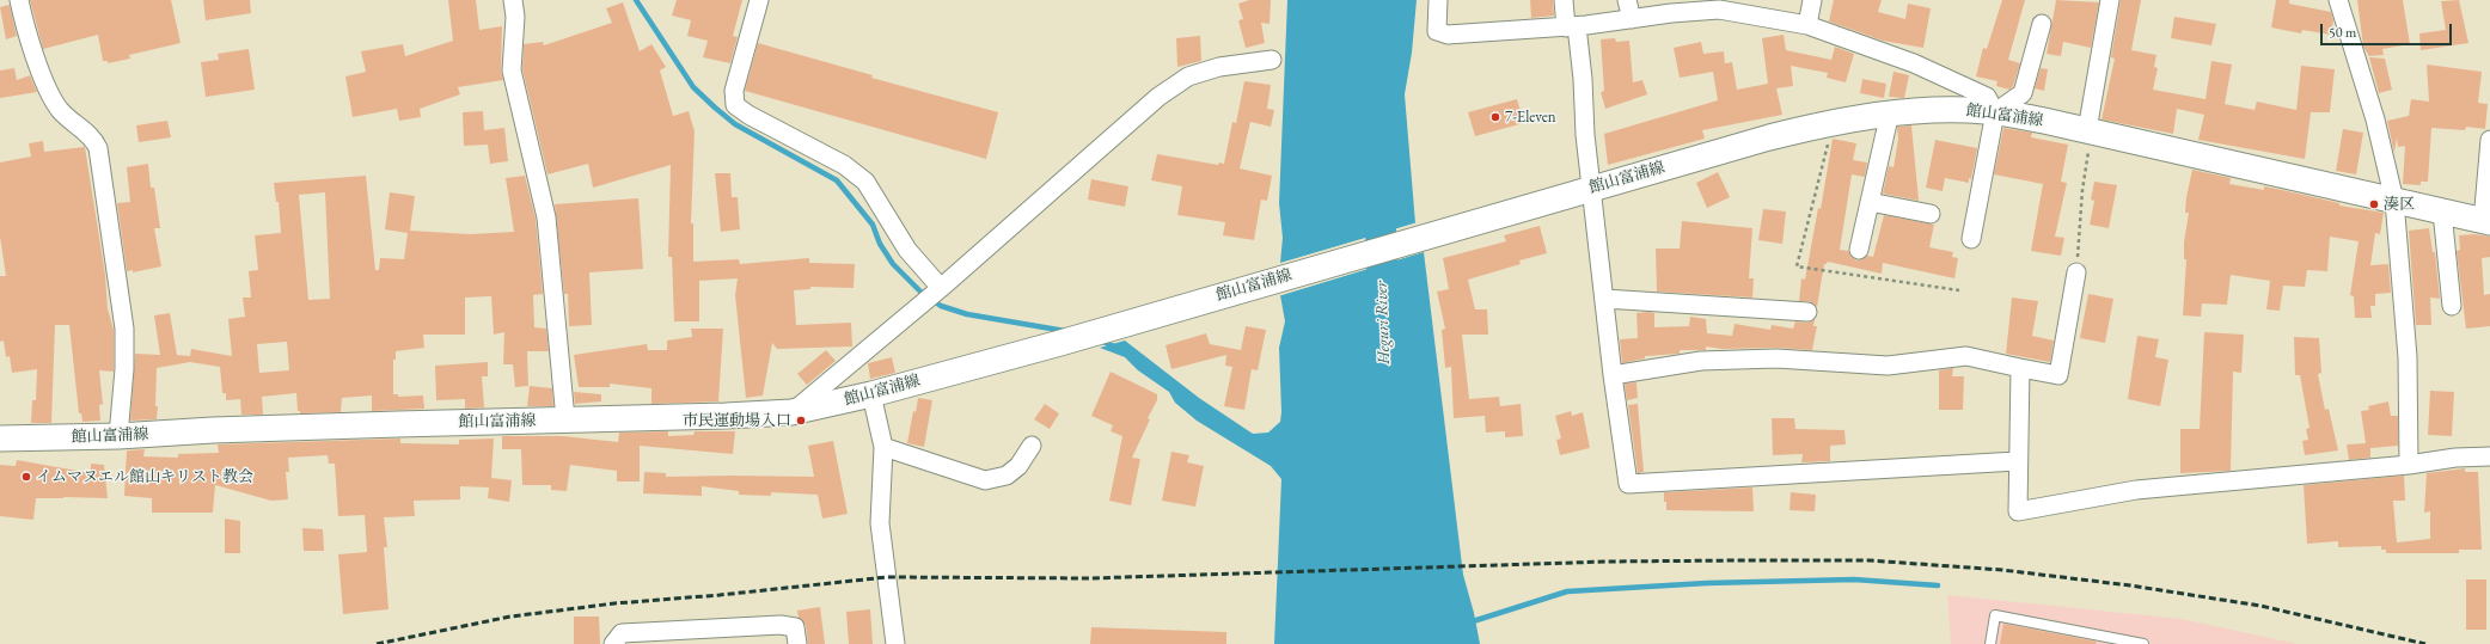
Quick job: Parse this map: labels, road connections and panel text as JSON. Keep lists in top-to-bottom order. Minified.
{"streets":{"main road":["館山富浦線"]},"water":["Heguri River"],"places":["7-Eleven","湊区","市民運動場入口","イムマヌエル館山キリスト教会"],"scale_bar":"50 m"}
